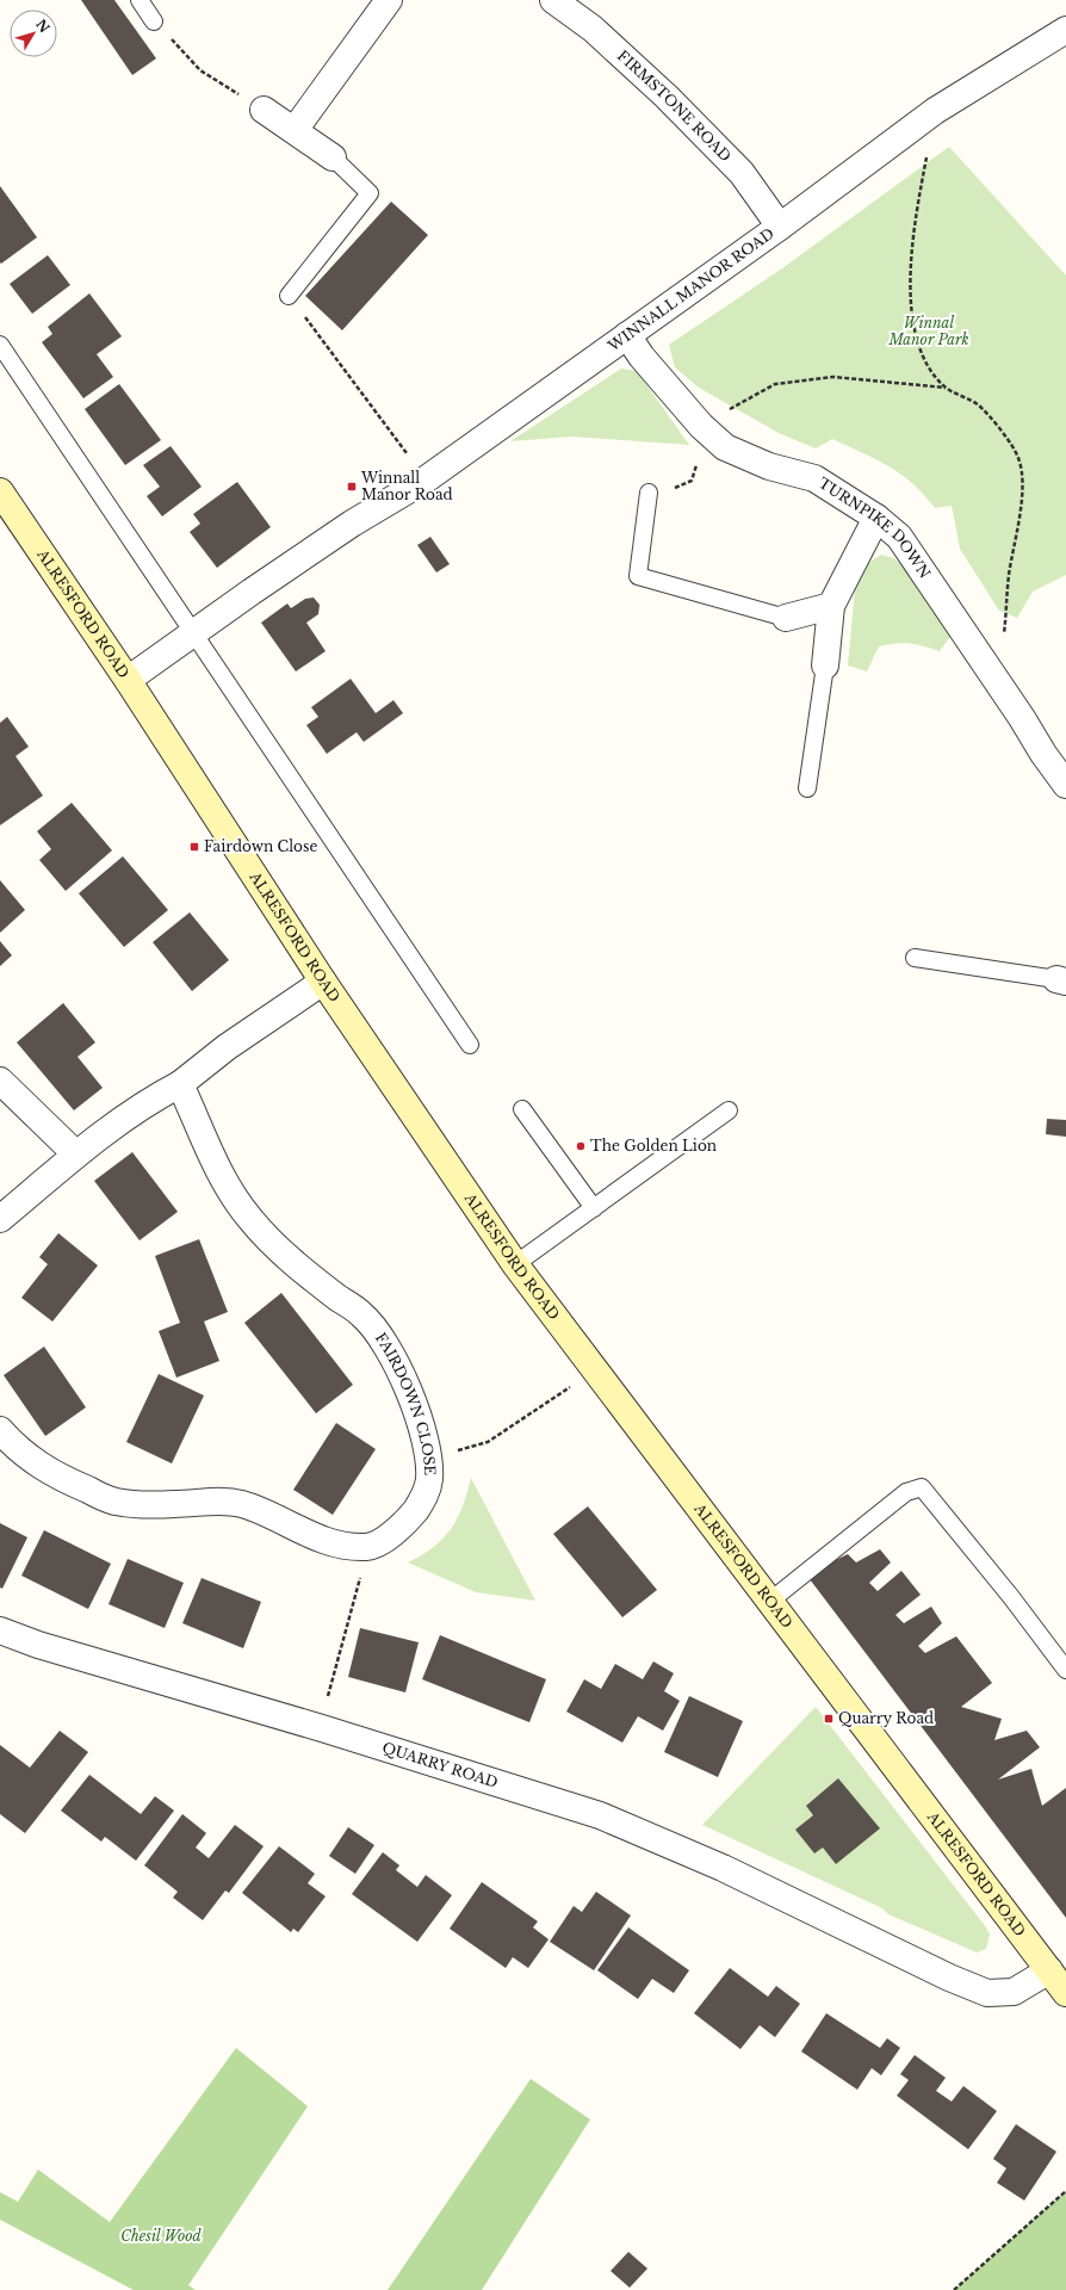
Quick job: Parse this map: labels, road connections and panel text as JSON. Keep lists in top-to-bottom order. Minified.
{"streets":{"main road":["ALRESFORD ROAD"],"street":["FIRMSTONE ROAD","WINNALL MANOR ROAD","TURNPIKE DOWN","FAIRDOWN CLOSE","QUARRY ROAD"]},"crossings":[["FIRMSTONE ROAD","WINNALL MANOR ROAD"],["WINNALL MANOR ROAD","TURNPIKE DOWN"],["WINNALL MANOR ROAD","ALRESFORD ROAD"],["ALRESFORD ROAD","QUARRY ROAD"]],"parks":["Winnal Manor Park","Chesil Wood"],"places":{"transit":["Winnall Manor Road","Fairdown Close","Quarry Road"],"other":["The Golden Lion"]},"north":"top right"}
